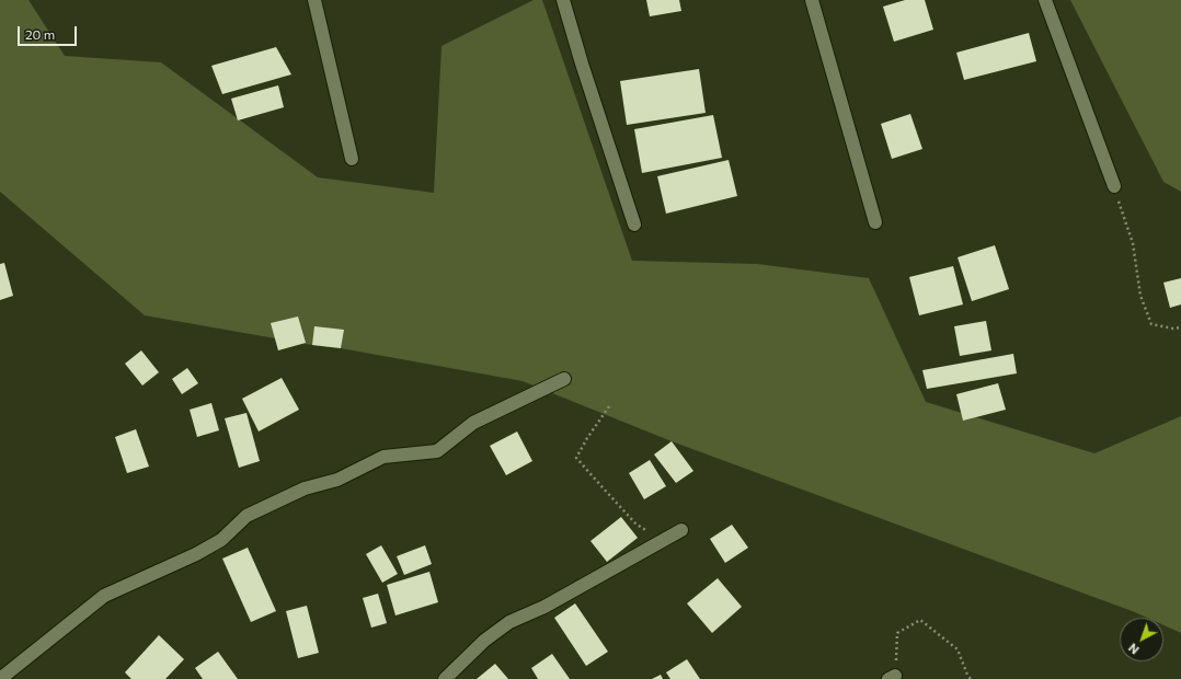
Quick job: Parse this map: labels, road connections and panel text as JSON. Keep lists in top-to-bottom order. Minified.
{"scale_bar":"20 m","north":"bottom left"}
